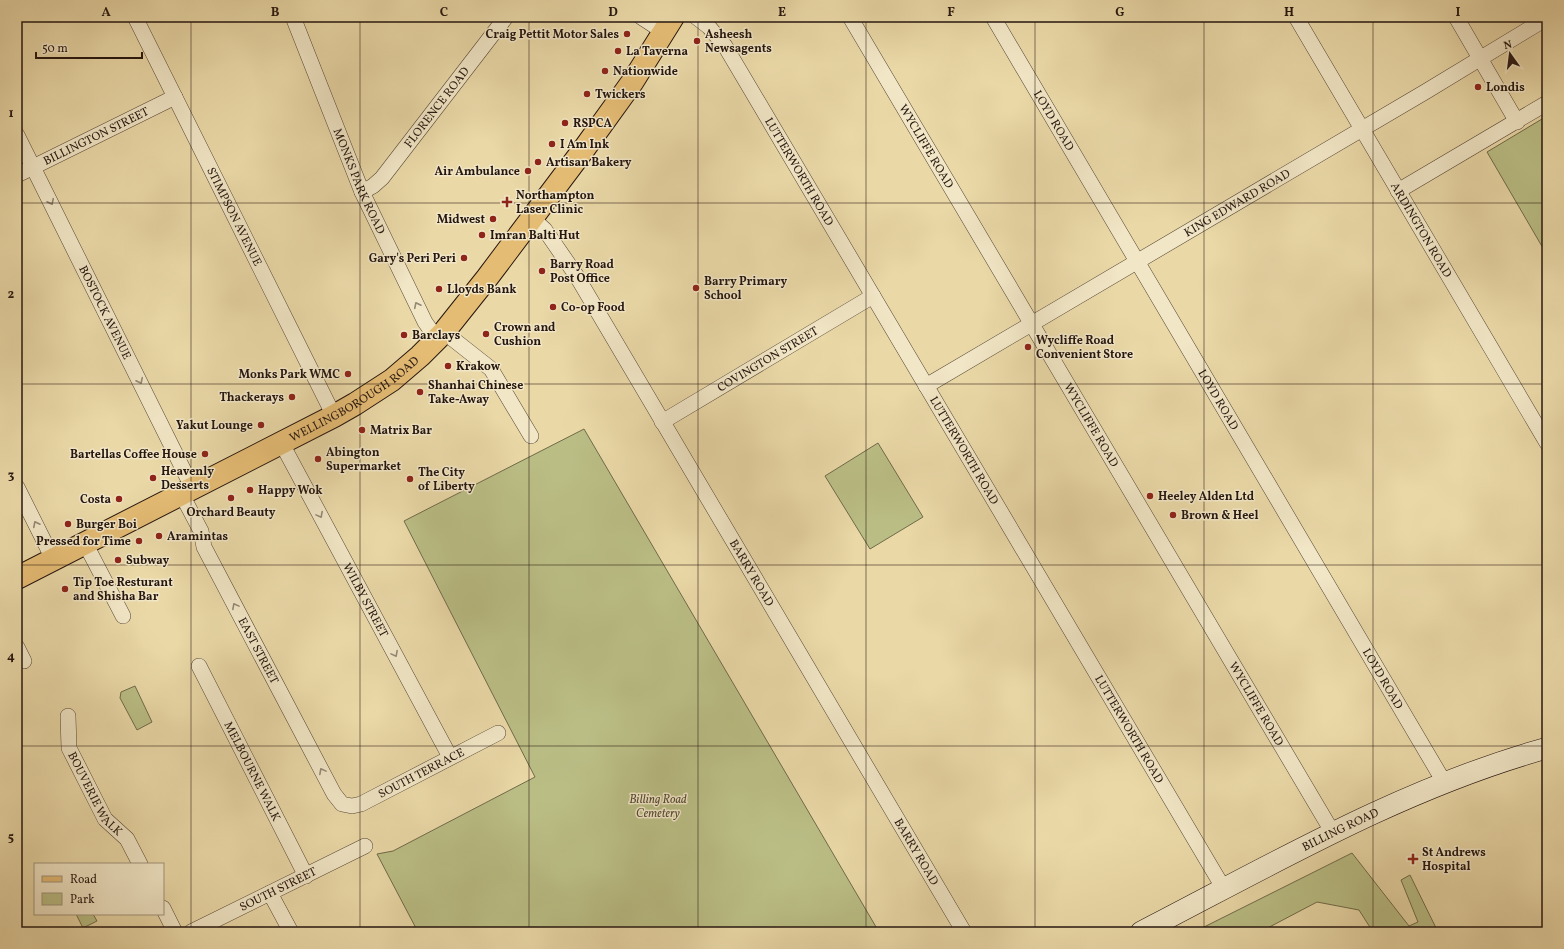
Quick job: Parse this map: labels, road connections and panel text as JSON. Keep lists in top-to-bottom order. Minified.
{"streets":{"main road":["WELLINGBOROUGH ROAD"],"street":["FLORENCE ROAD","LOYD ROAD","BILLINGTON STREET","WYCLIFFE ROAD","LUTTERWORTH ROAD","MONKS PARK ROAD","KING EDWARD ROAD","STIMPSON AVENUE","ARDINGTON ROAD","BOSTOCK AVENUE","COVINGTON STREET","BARRY ROAD","WILBY STREET","EAST STREET","MELBOURNE WALK","SOUTH TERRACE","BOUVERIE WALK","BILLING ROAD","SOUTH STREET"]},"crossings":[["FLORENCE ROAD","MONKS PARK ROAD"],["LOYD ROAD","KING EDWARD ROAD"],["LOYD ROAD","BILLING ROAD"],["BILLINGTON STREET","STIMPSON AVENUE"],["BILLINGTON STREET","BOSTOCK AVENUE"],["WYCLIFFE ROAD","KING EDWARD ROAD"],["WYCLIFFE ROAD","BILLING ROAD"],["LUTTERWORTH ROAD","KING EDWARD ROAD"],["LUTTERWORTH ROAD","COVINGTON STREET"],["LUTTERWORTH ROAD","BILLING ROAD"],["MONKS PARK ROAD","WELLINGBOROUGH ROAD"],["KING EDWARD ROAD","ARDINGTON ROAD"],["STIMPSON AVENUE","WELLINGBOROUGH ROAD"],["BOSTOCK AVENUE","WELLINGBOROUGH ROAD"],["BOSTOCK AVENUE","EAST STREET"],["COVINGTON STREET","BARRY ROAD"],["WELLINGBOROUGH ROAD","BARRY ROAD"],["WELLINGBOROUGH ROAD","WILBY STREET"],["WELLINGBOROUGH ROAD","EAST STREET"],["WILBY STREET","SOUTH TERRACE"],["EAST STREET","SOUTH TERRACE"],["MELBOURNE WALK","SOUTH STREET"]],"one_way":["BOSTOCK AVENUE","WILBY STREET","EAST STREET"],"parks":["Billing Road Cemetery"],"places":{"other":["Craig Pettit Motor Sales","Asheesh Newsagents","La Taverna","Nationwide","Londis","Twickers","RSPCA","I Am Ink","Artisan Bakery","Air Ambulance","Midwest","Imran Balti Hut","Gary's Peri Peri","Barry Road Post Office","Barry Primary School","Lloyds Bank","Co-op Food","Crown and Cushion","Barclays","Wycliffe Road Convenient Store","Krakow","Monks Park WMC","Shanhai Chinese Take-Away","Thackerays","Yakut Lounge","Matrix Bar","Bartellas Coffee House","Abington Supermarket","Heavenly Desserts","The City of Liberty","Happy Wok","Heeley Alden Ltd","Orchard Beauty","Costa","Brown & Heel","Burger Boi","Aramintas","Pressed for Time","Subway","Tip Toe Resturant and Shisha Bar"],"health":["Northampton Laser Clinic","St Andrews Hospital"]},"legend":["Road","Park"],"scale_bar":"50 m","north":"top","grid":{"columns":["A","B","C","D","E","F","G","H","I"],"rows":["1","2","3","4","5"]}}
